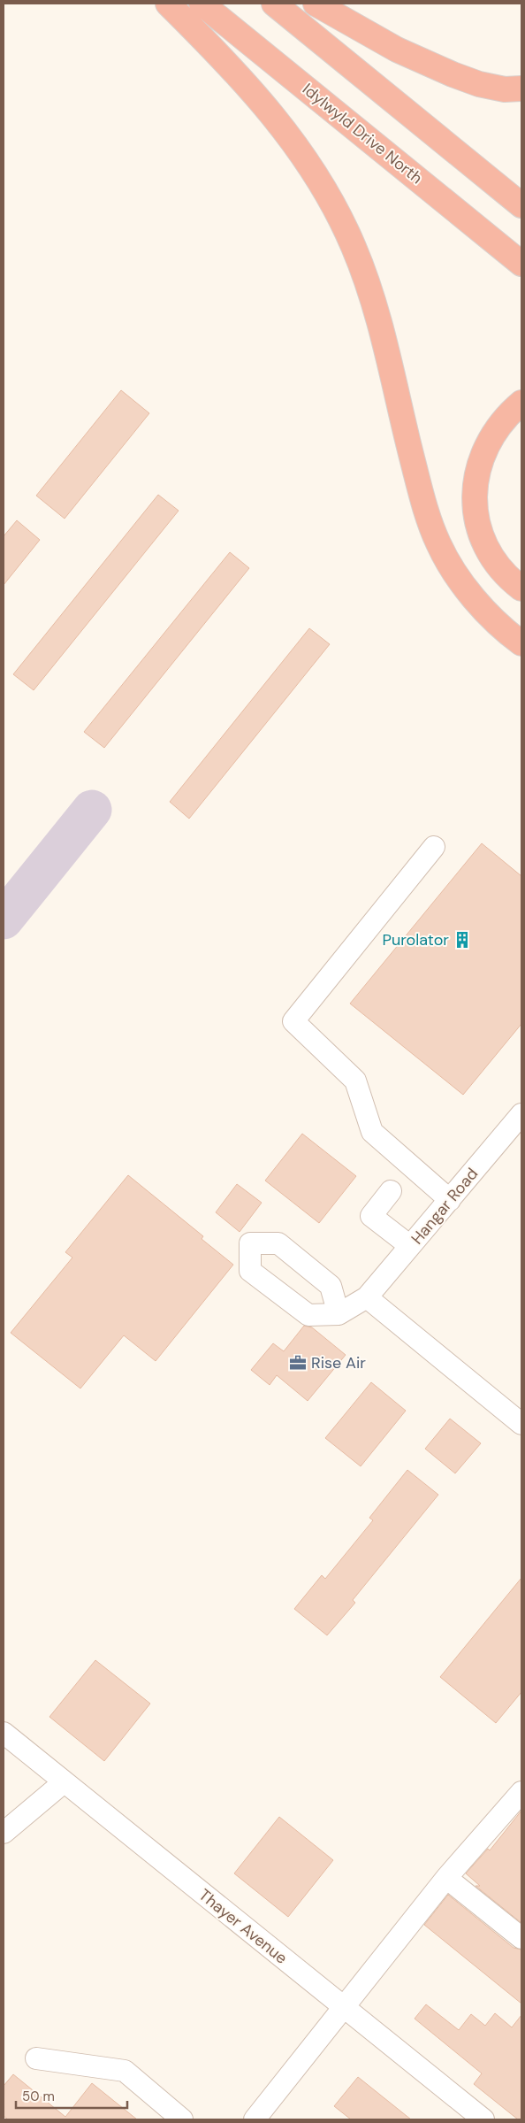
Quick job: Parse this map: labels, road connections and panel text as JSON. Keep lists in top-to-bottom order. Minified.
{"streets":{"highway":["Idylwyld Drive North"],"street":["Hangar Road","Thayer Avenue"]},"places":{"building":["Purolator"],"office":["Rise Air"]},"scale_bar":"50 m"}
